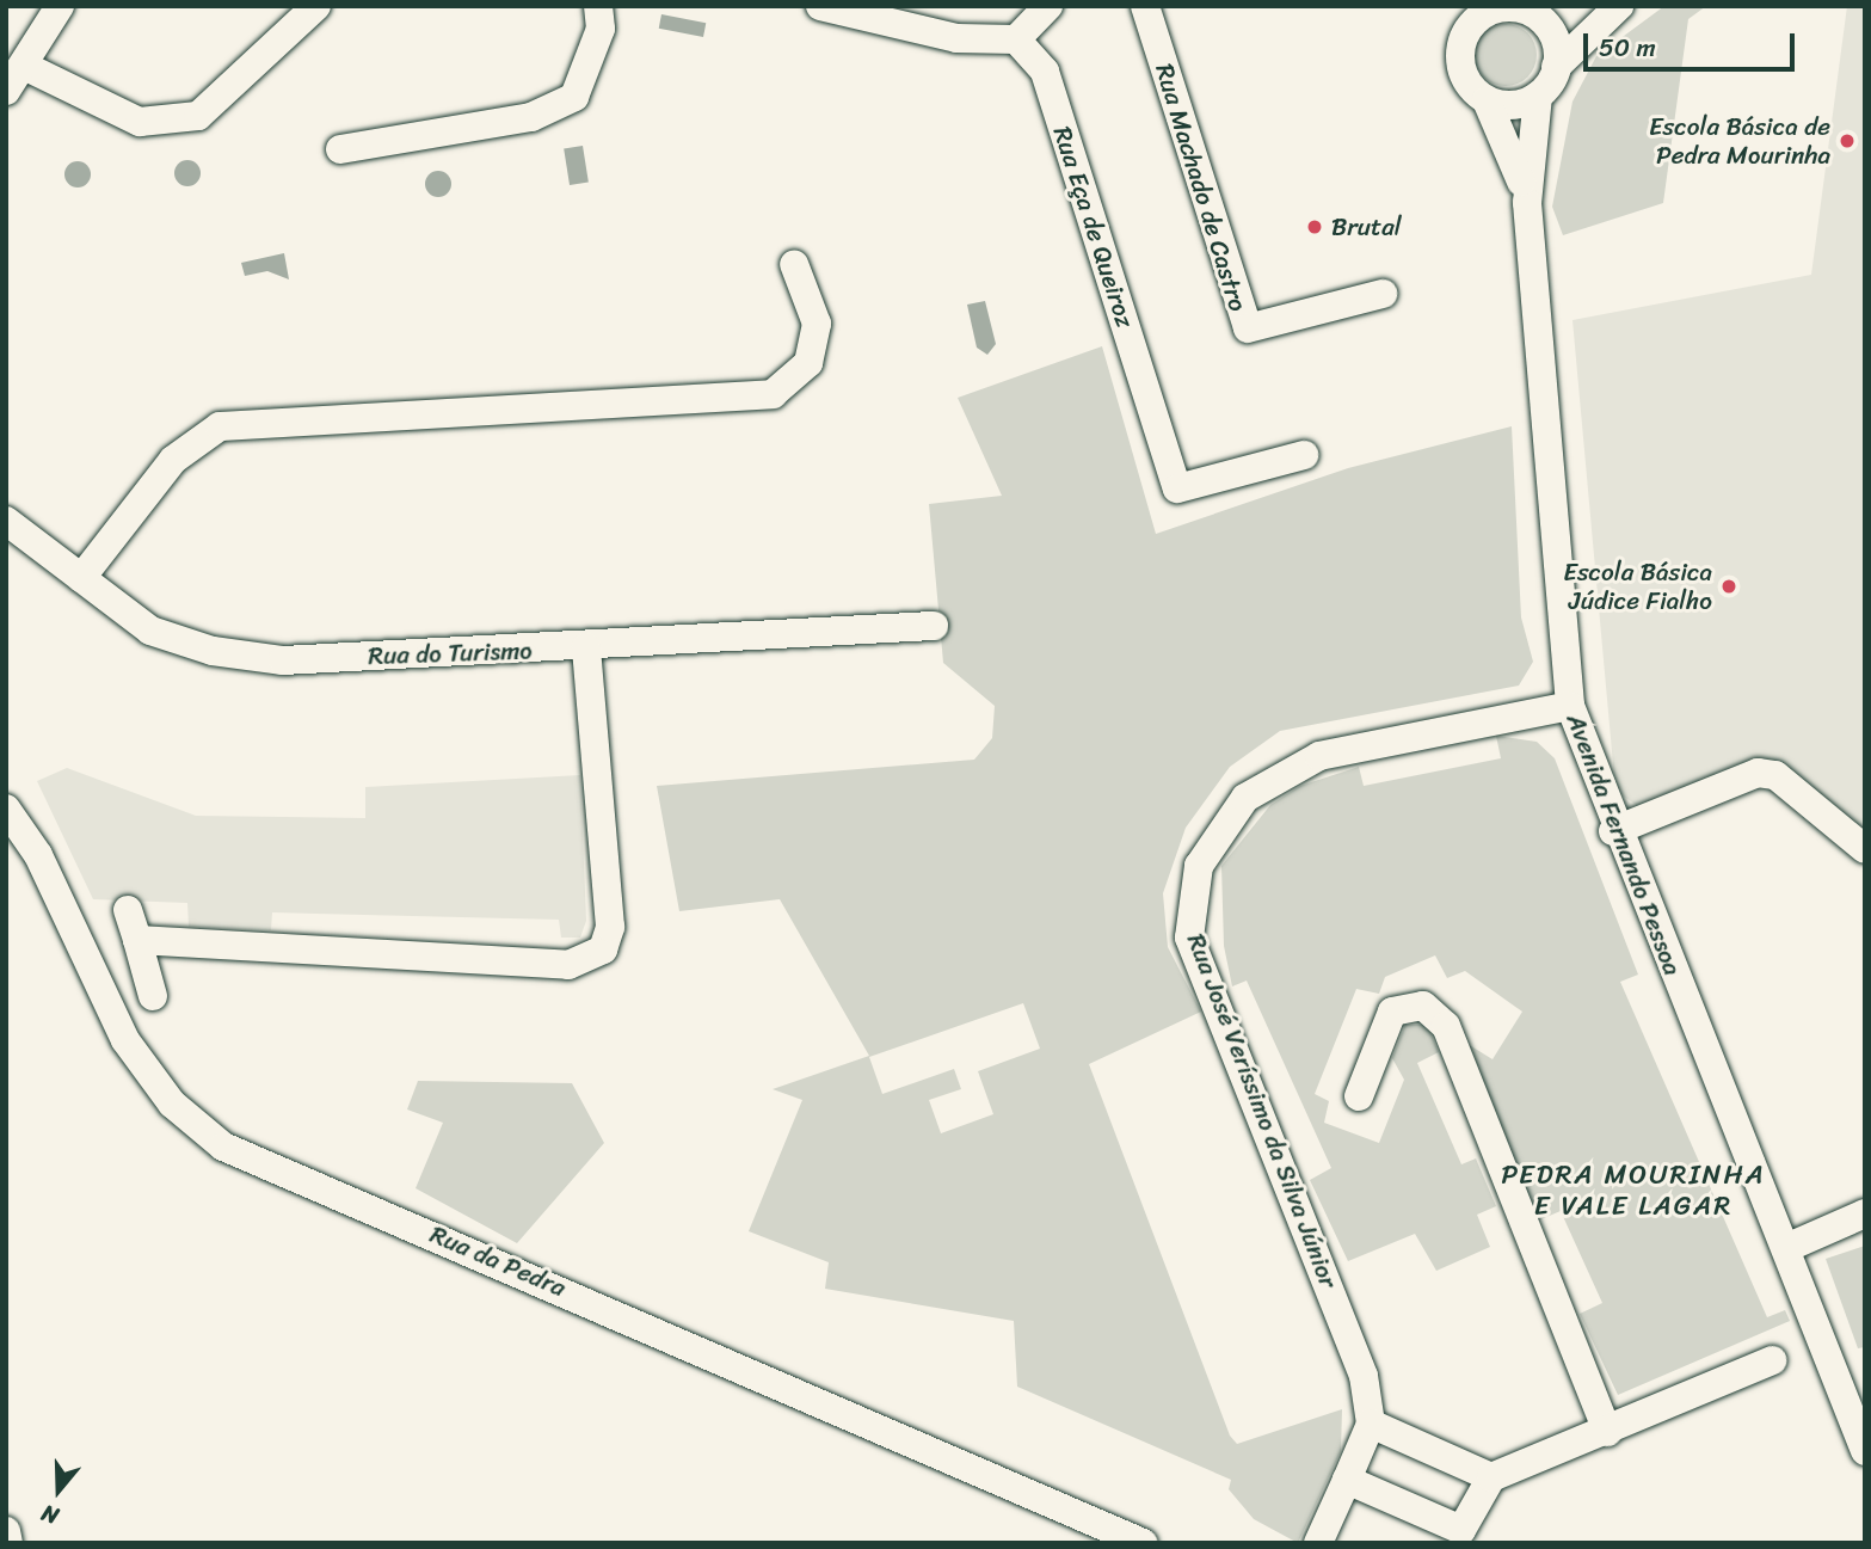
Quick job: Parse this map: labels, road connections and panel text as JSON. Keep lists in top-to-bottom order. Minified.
{"streets":{"street":["Rua Machado de Castro","Rua Eça de Queiroz","Rua do Turismo","Avenida Fernando Pessoa","Rua José Veríssimo da Silva Júnior","Rua da Pedra"]},"crossings":[["Avenida Fernando Pessoa","Rua José Veríssimo da Silva Júnior"]],"districts":["PEDRA MOURINHA E VALE LAGAR"],"places":["Escola Básica de Pedra Mourinha","Brutal","Escola Básica Júdice Fialho"],"scale_bar":"50 m","north":"bottom"}
